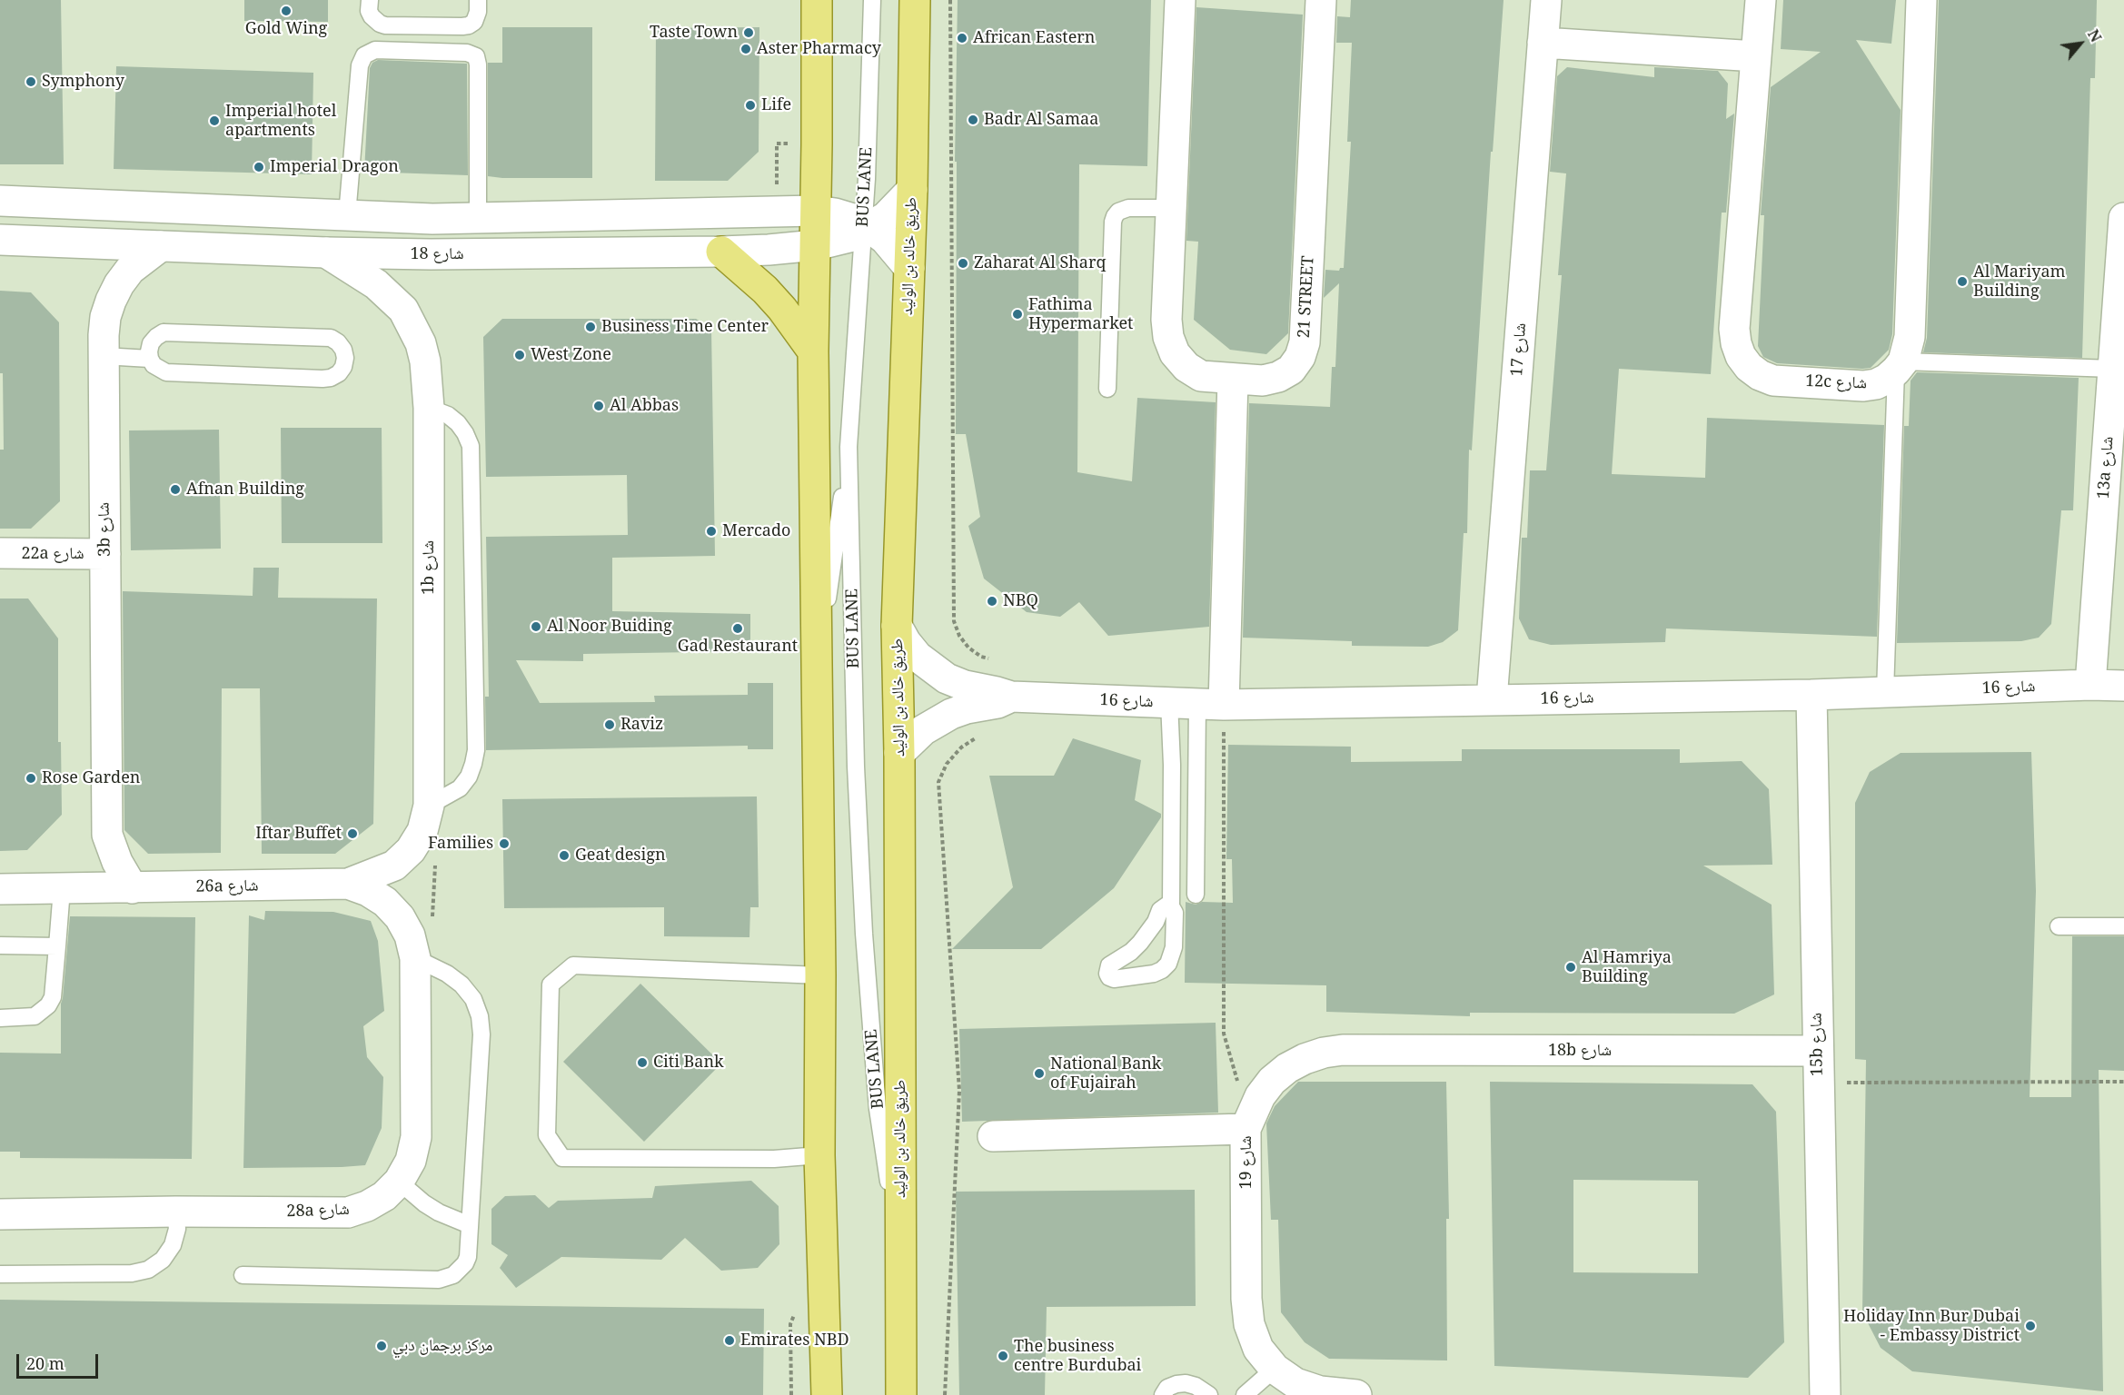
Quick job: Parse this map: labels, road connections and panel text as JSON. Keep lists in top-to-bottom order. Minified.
{"streets":{"main road":["طريق خالد بن الوليد"],"street":["شارع 18","21 STREET","شارع 17","12c شارع","13a شارع","3b شارع","22a شارع","1b شارع","شارع 16","26a شارع","15b شارع","18b شارع","شارع 19","28a شارع"],"lane":["BUS LANE"]},"crossings":[["BUS LANE","شارع 18"],["BUS LANE","طريق خالد بن الوليد"],["شارع 18","طريق خالد بن الوليد"],["شارع 18","3b شارع"],["شارع 18","1b شارع"],["طريق خالد بن الوليد","شارع 16"],["شارع 17","شارع 16"],["13a شارع","شارع 16"],["3b شارع","22a شارع"],["3b شارع","26a شارع"],["شارع 16","15b شارع"],["26a شارع","28a شارع"],["15b شارع","18b شارع"],["18b شارع","شارع 19"]],"places":["Gold Wing","Taste Town","African Eastern","Aster Pharmacy","Symphony","Life","Badr Al Samaa","Imperial hotel apartments","Imperial Dragon","Zaharat Al Sharq","Al Mariyam Building","Fathima Hypermarket","Business Time Center","West Zone","Al Abbas","Afnan Building","Mercado","NBQ","Al Noor Buiding","Gad Restaurant","Raviz","Rose Garden","Iftar Buffet","Families","Geat design","Al Hamriya Building","Citi Bank","National Bank of Fujairah","Holiday Inn Bur Dubai - Embassy District","Emirates NBD","مركز برجمان دبي","The business centre Burdubai"],"scale_bar":"20 m","north":"top right"}
